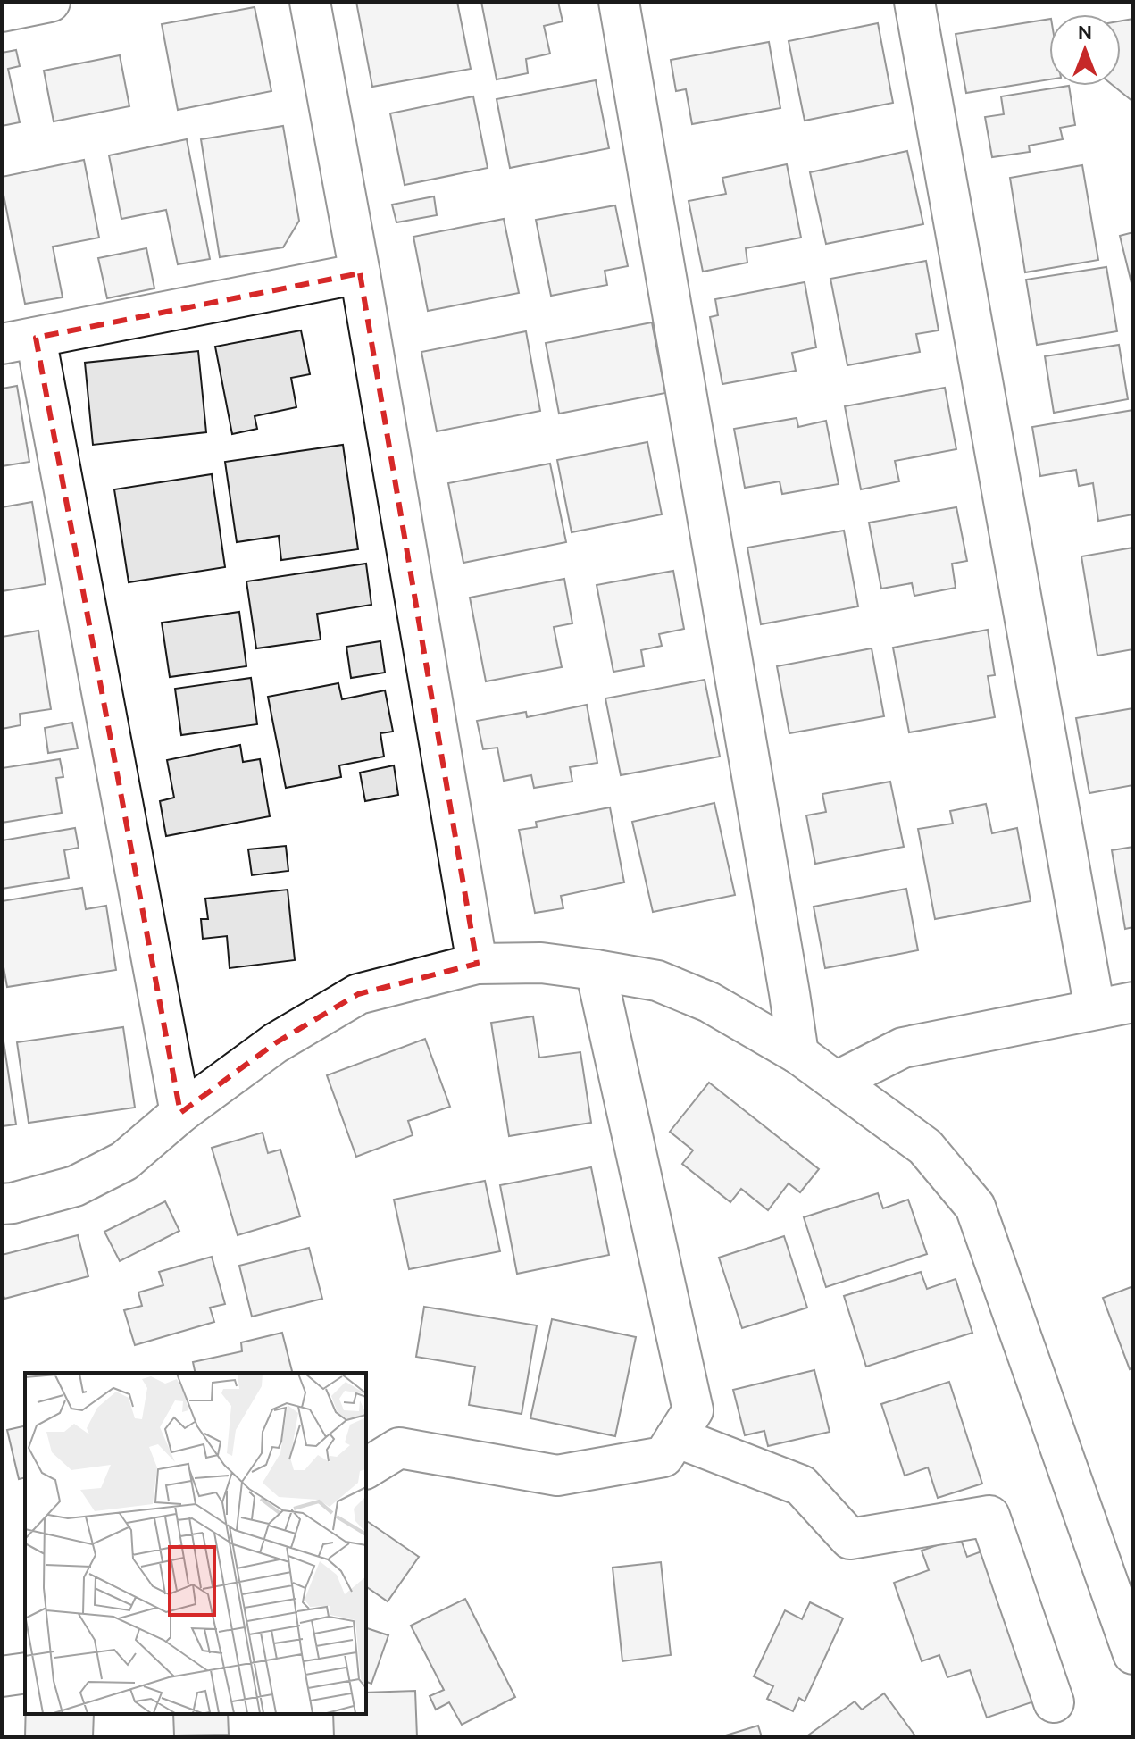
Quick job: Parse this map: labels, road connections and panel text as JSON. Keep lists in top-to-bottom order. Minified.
{"north":"top"}
